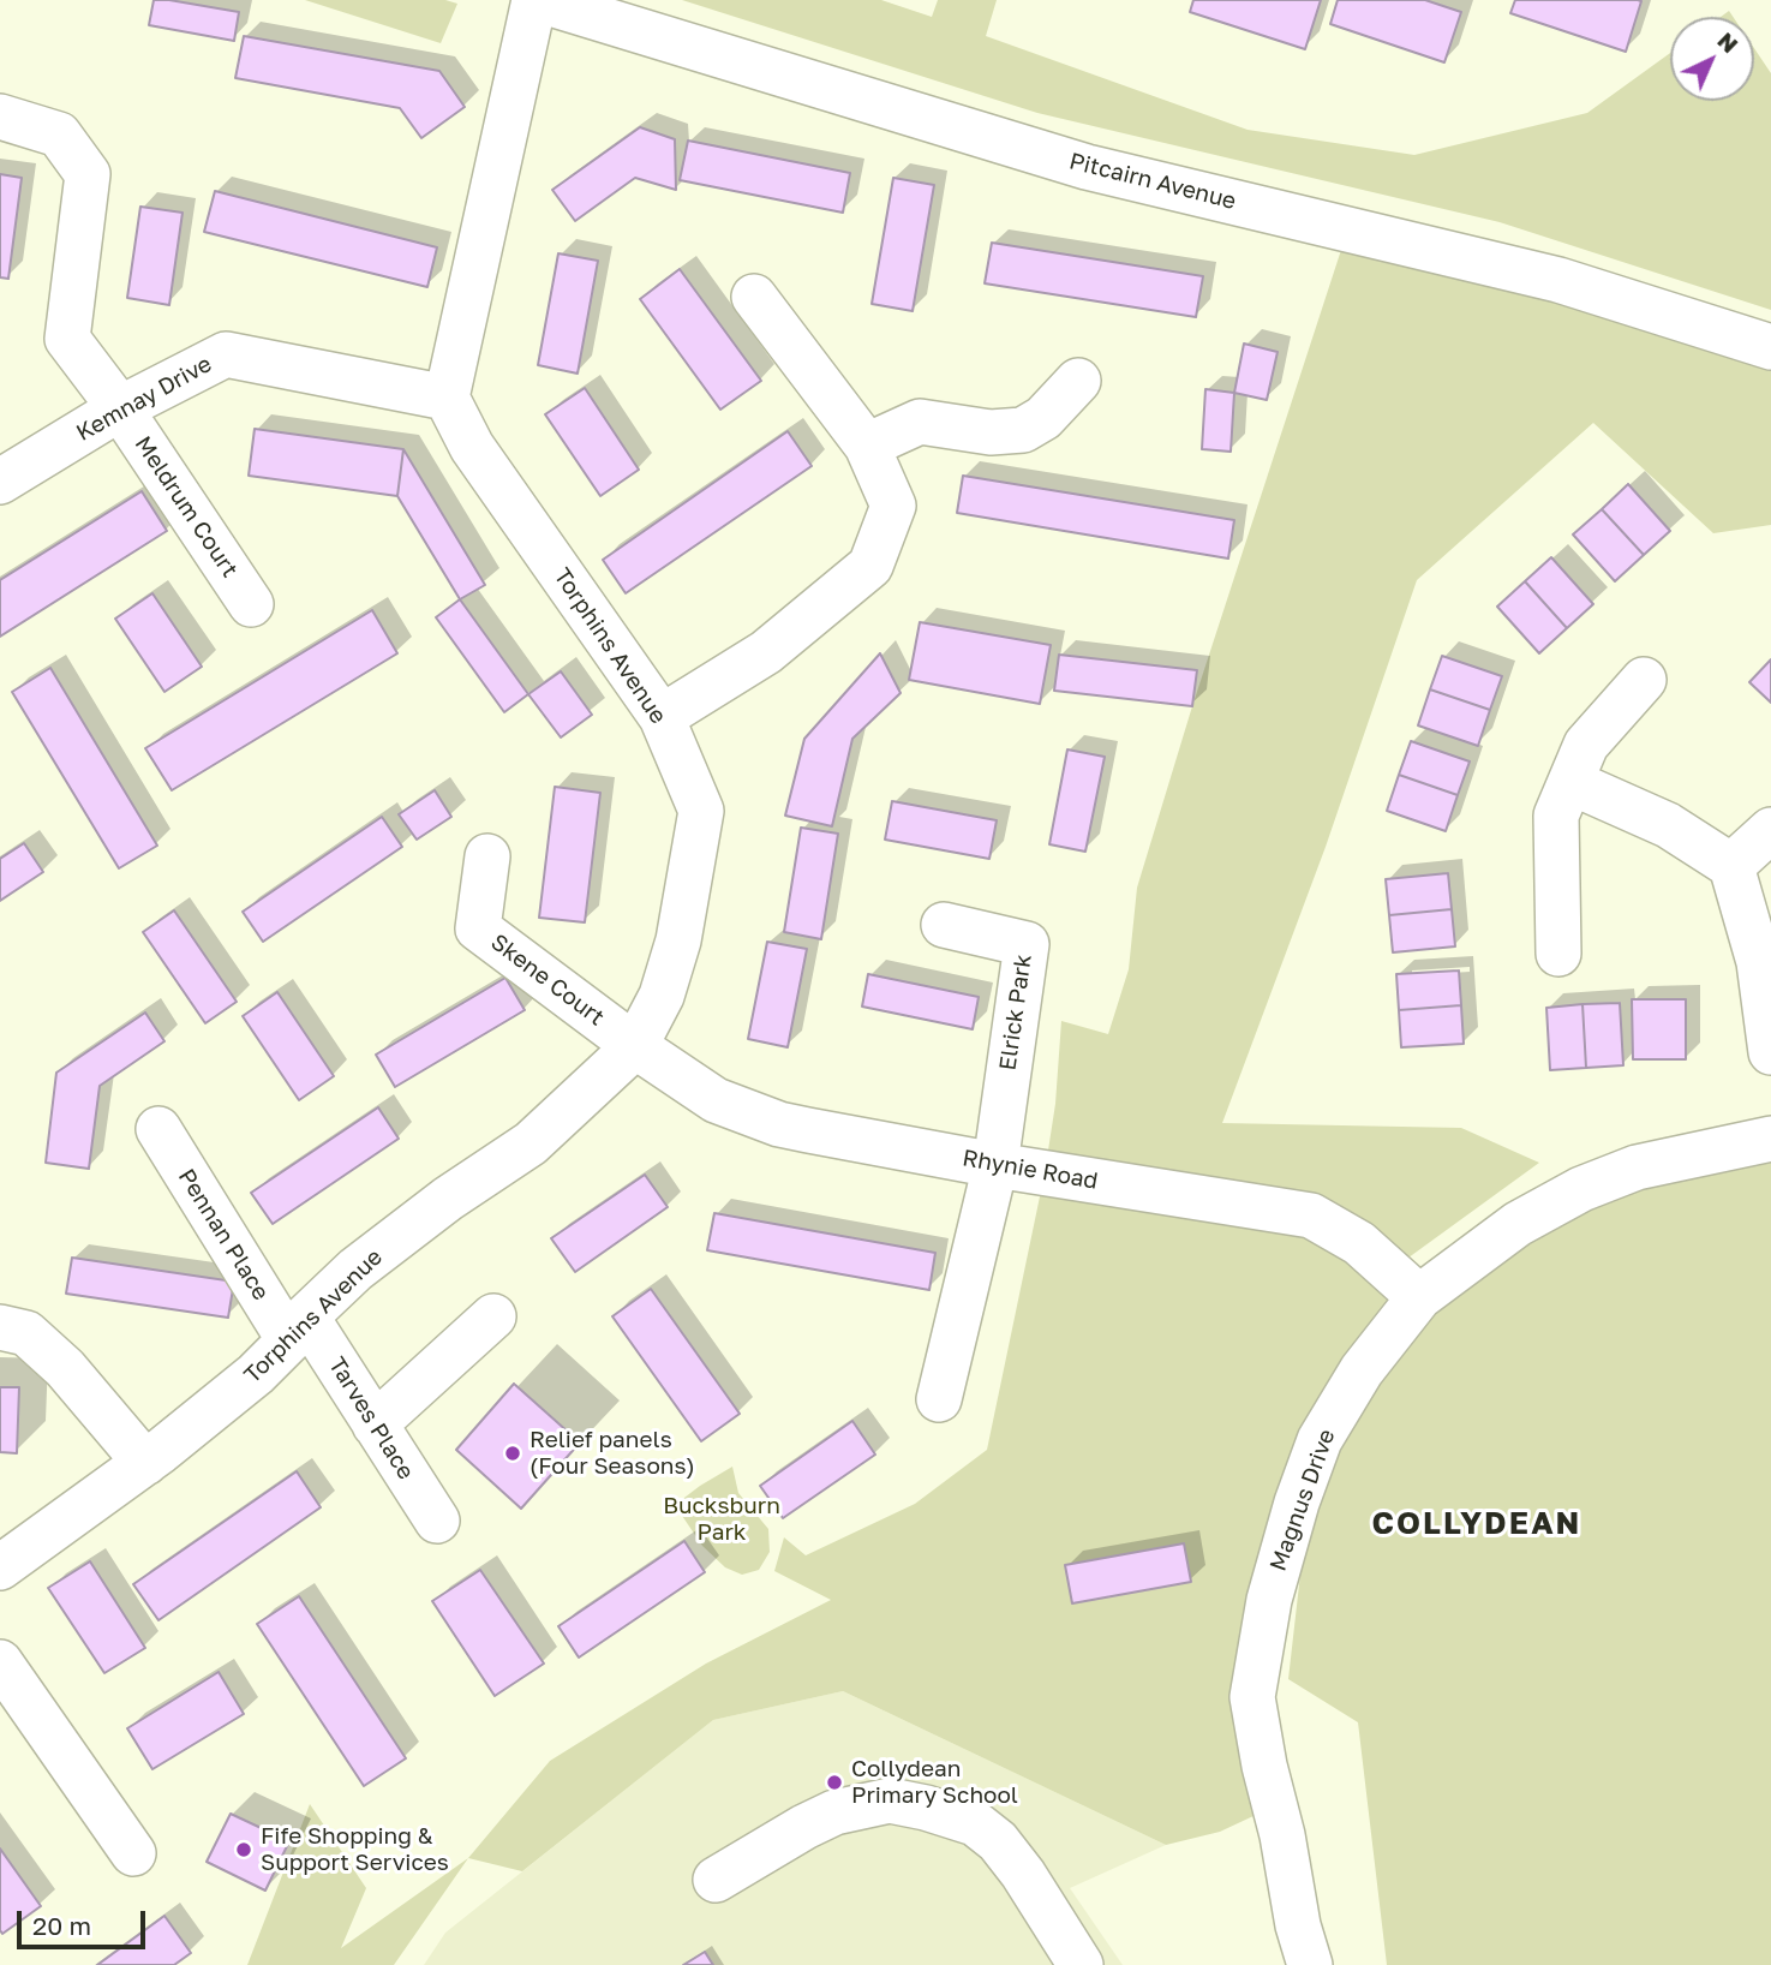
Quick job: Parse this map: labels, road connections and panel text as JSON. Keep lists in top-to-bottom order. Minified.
{"streets":{"street":["Pitcairn Avenue","Kemnay Drive","Meldrum Court","Torphins Avenue","Skene Court","Elrick Park","Rhynie Road","Pennan Place","Tarves Place","Magnus Drive"]},"crossings":[["Kemnay Drive","Meldrum Court"],["Kemnay Drive","Torphins Avenue"],["Torphins Avenue","Skene Court"],["Torphins Avenue","Rhynie Road"],["Torphins Avenue","Pennan Place"],["Torphins Avenue","Tarves Place"],["Skene Court","Rhynie Road"],["Elrick Park","Rhynie Road"],["Rhynie Road","Magnus Drive"],["Pennan Place","Tarves Place"]],"districts":["COLLYDEAN"],"parks":["Bucksburn Park"],"places":["Relief panels (Four Seasons)","Collydean Primary School","Fife Shopping & Support Services"],"scale_bar":"20 m","north":"top right"}
